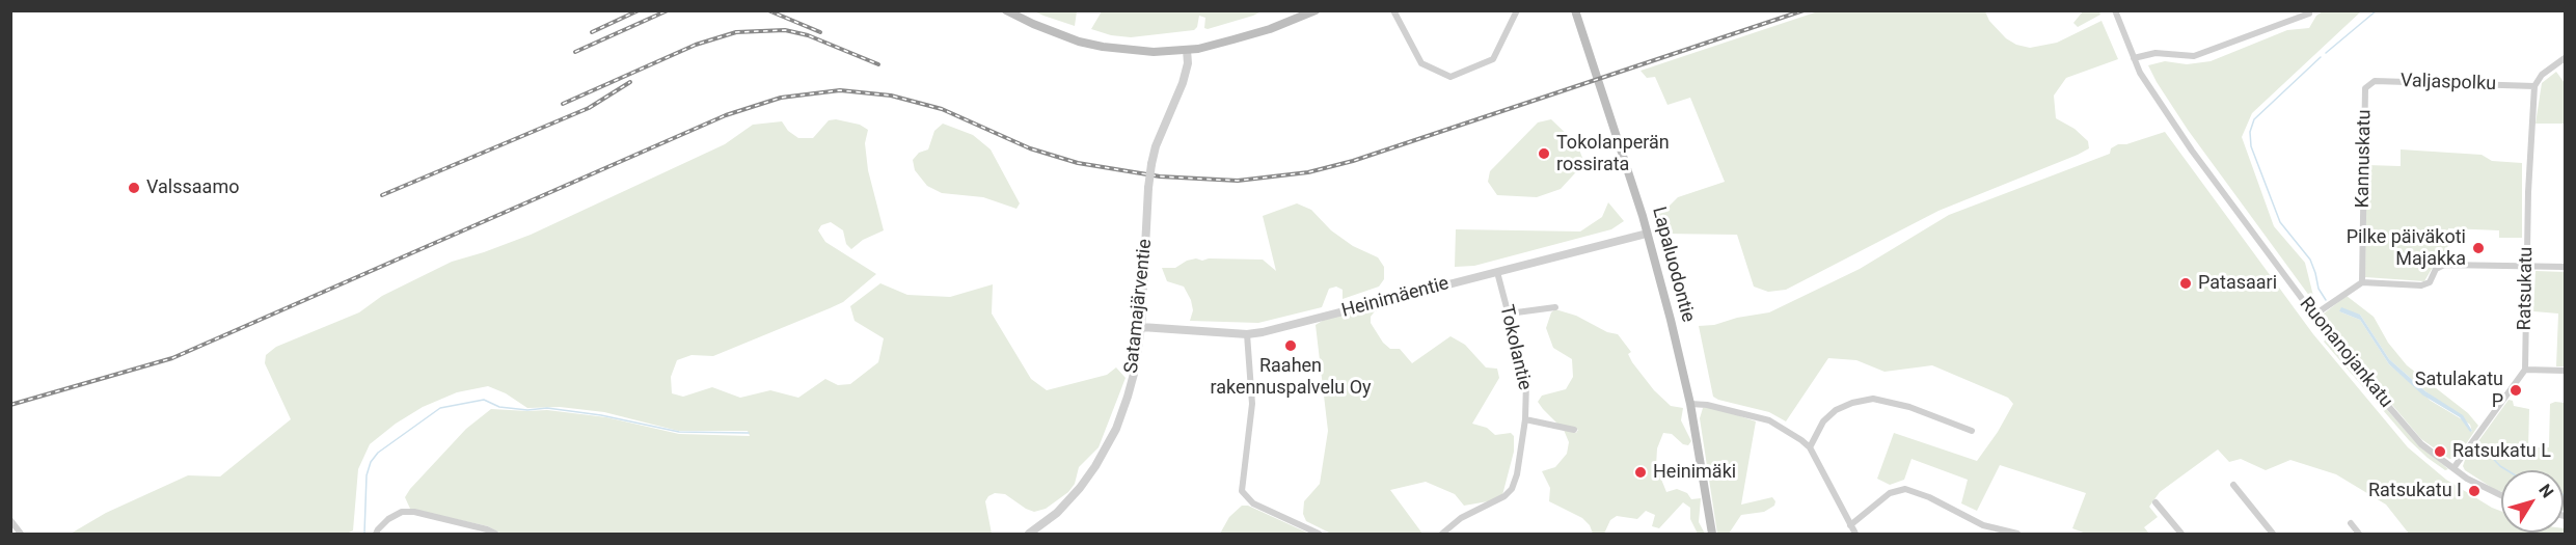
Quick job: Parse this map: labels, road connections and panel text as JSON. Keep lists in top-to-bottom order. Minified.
{"streets":{"main road":["Lapaluodontie"],"street":["Valjaspolku","Kannuskatu","Ratsukatu","Heinimäentie","Satamajärventie","Tokolantie","Ruonanojankatu"]},"crossings":[["Valjaspolku","Kannuskatu"],["Valjaspolku","Ratsukatu"],["Lapaluodontie","Heinimäentie"],["Heinimäentie","Satamajärventie"],["Heinimäentie","Tokolantie"]],"places":["Tokolanperän rossirata","Valssaamo","Pilke päiväkoti Majakka","Patasaari","Raahen rakennuspalvelu Oy","Satulakatu P","Ratsukatu L","Heinimäki","Ratsukatu I"],"north":"top right"}
